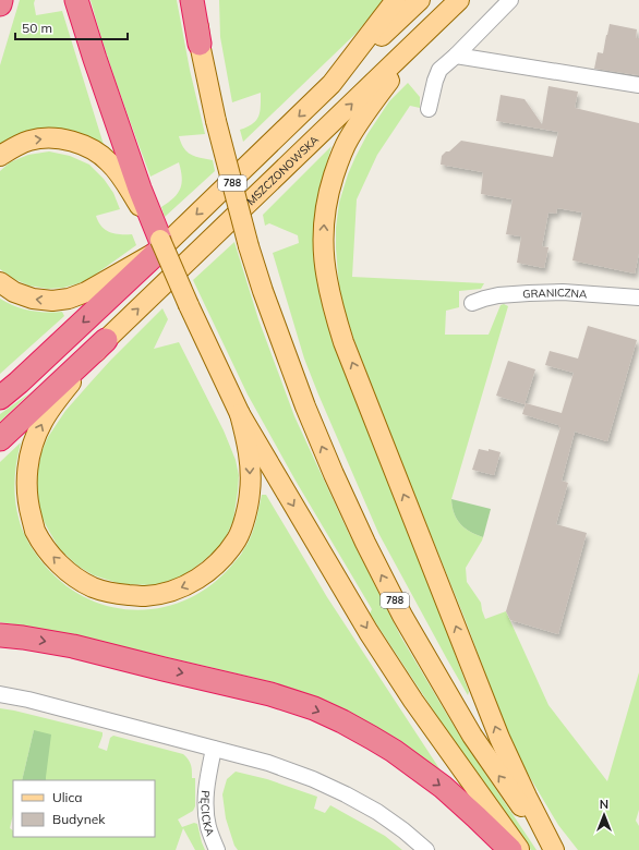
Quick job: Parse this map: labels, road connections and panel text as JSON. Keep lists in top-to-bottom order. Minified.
{"streets":{"main road":["MSZCZONOWSKA","788"],"street":["GRANICZNA","PĘCICKA"]},"legend":["Ulica","Budynek"],"scale_bar":"50 m","north":"top"}
